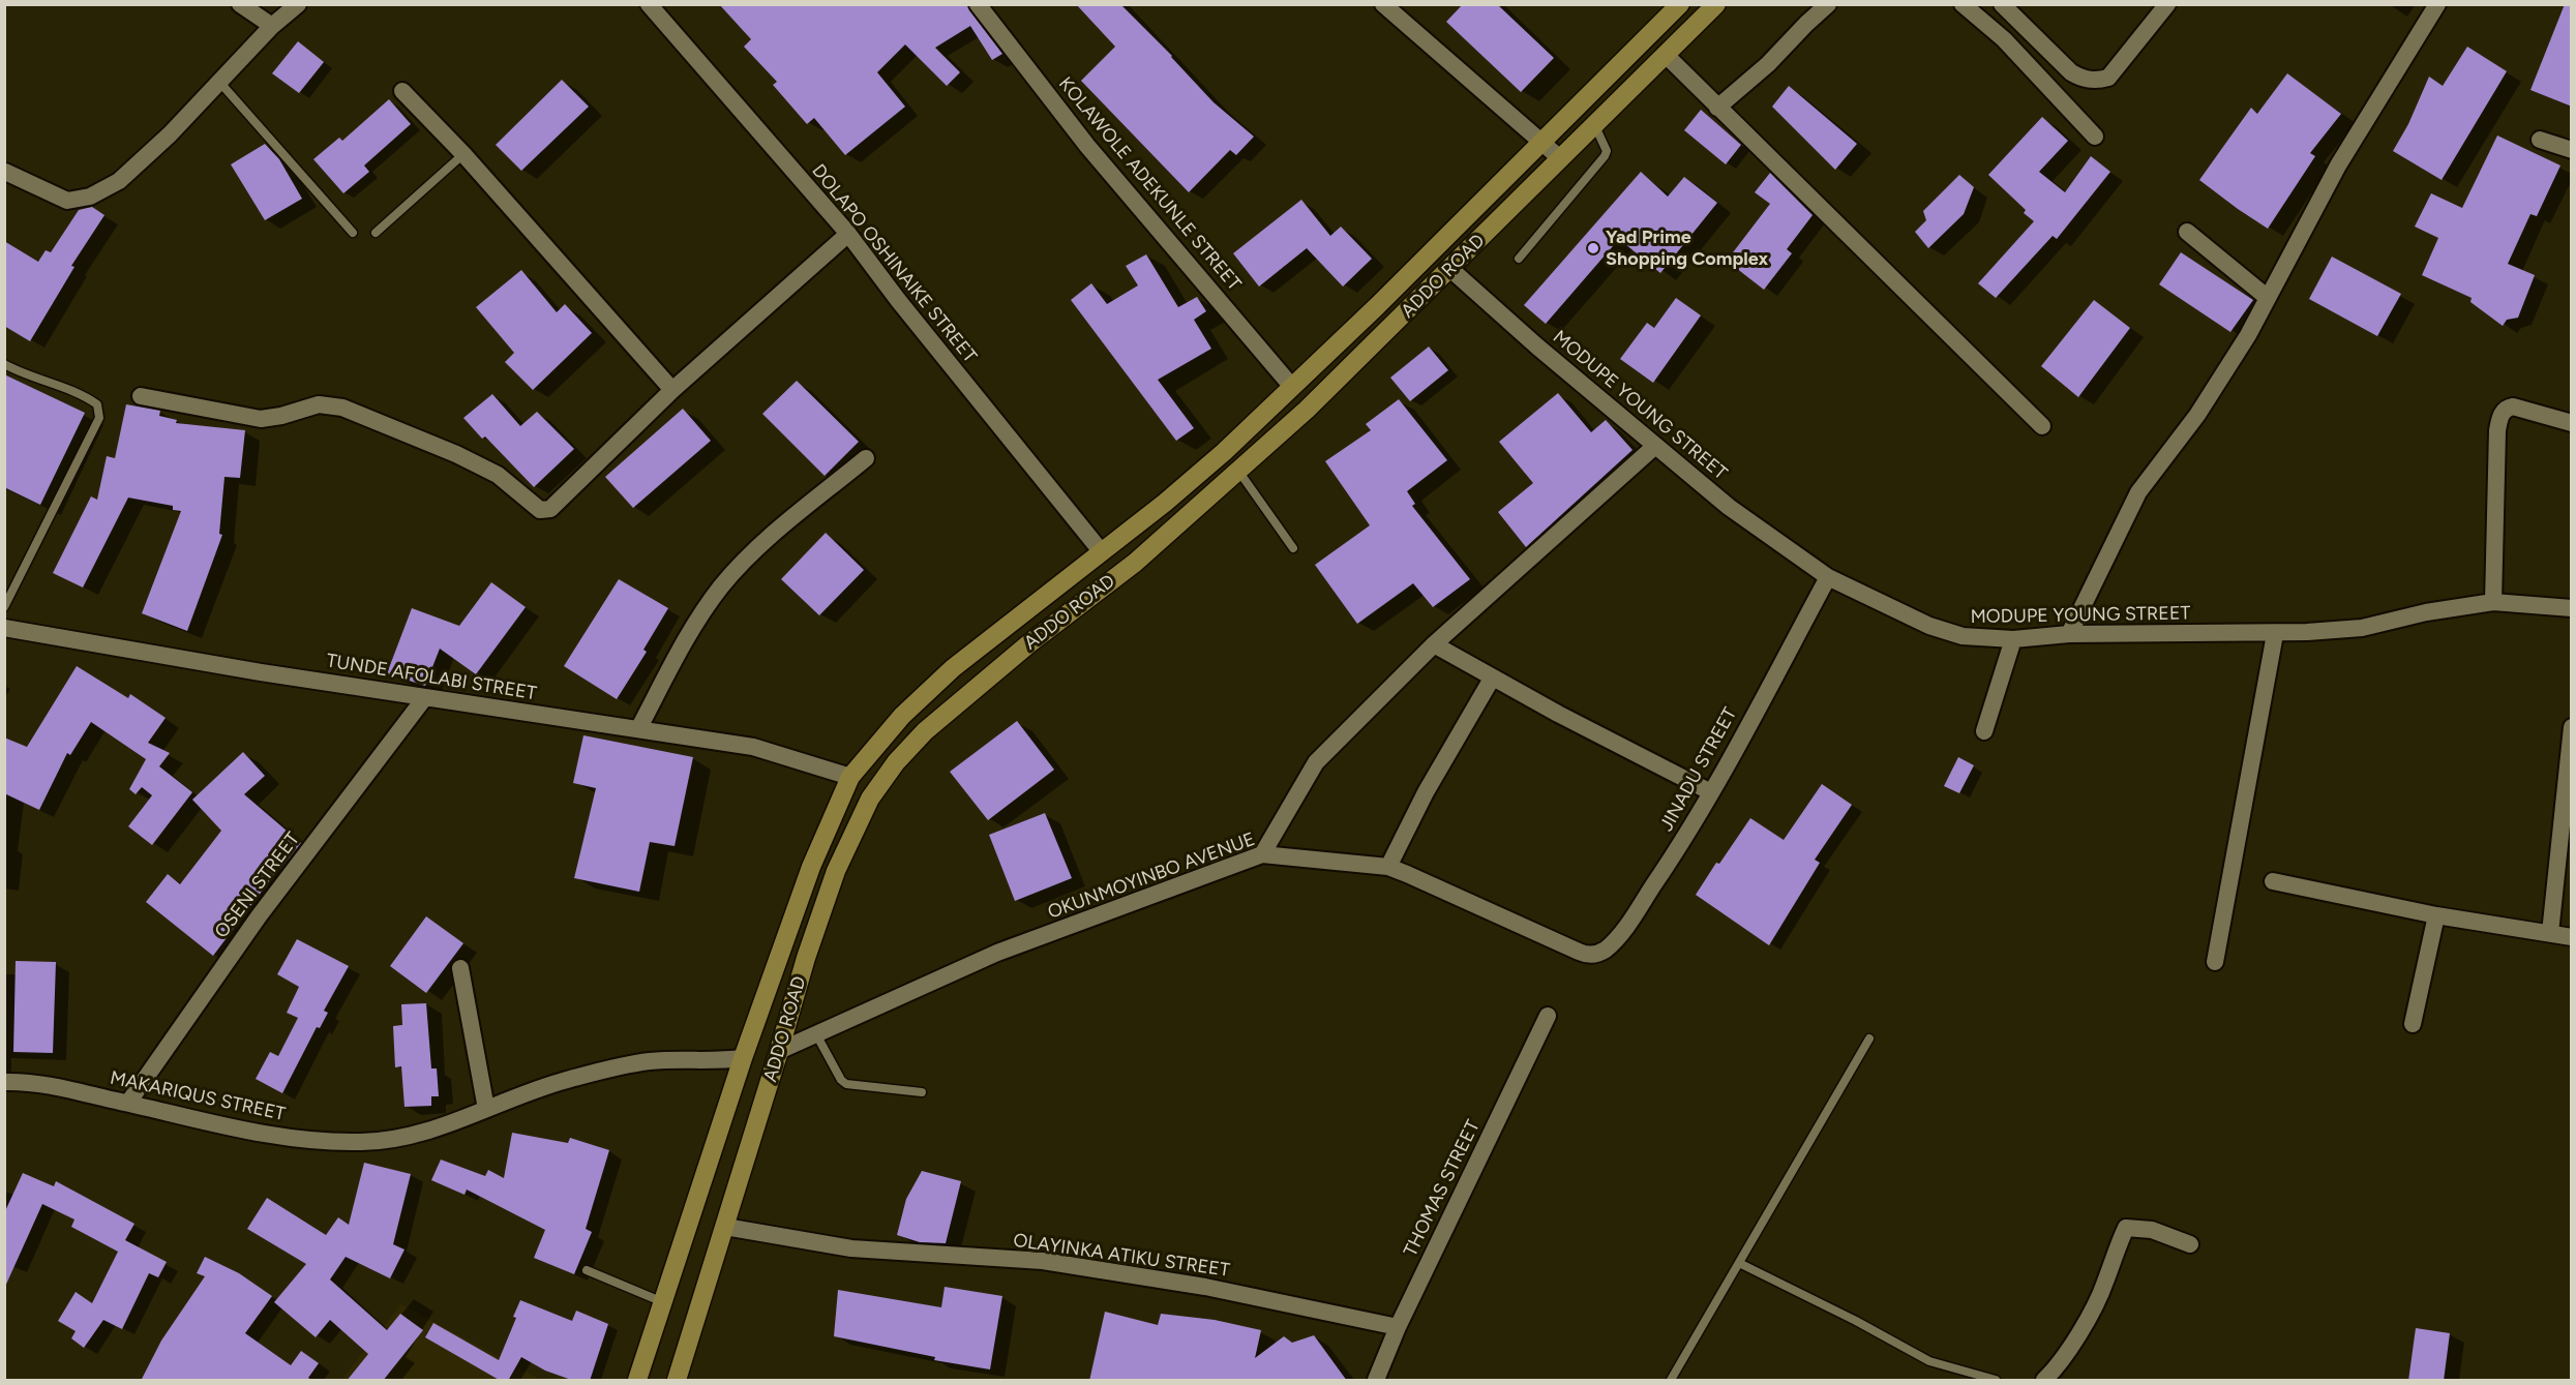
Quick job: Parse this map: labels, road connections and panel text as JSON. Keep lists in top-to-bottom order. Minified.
{"streets":{"main road":["ADDO ROAD"],"street":["KOLAWOLE ADEKUNLE STREET","DOLAPO OSHINAIKE STREET","MODUPE YOUNG STREET","TUNDE AFOLABI STREET","JINADU STREET","OKUNMOYINBO AVENUE","OSENI STREET","MAKARIQUS STREET","THOMAS STREET","OLAYINKA ATIKU STREET"]},"crossings":[["KOLAWOLE ADEKUNLE STREET","ADDO ROAD"],["DOLAPO OSHINAIKE STREET","ADDO ROAD"],["ADDO ROAD","MODUPE YOUNG STREET"],["ADDO ROAD","TUNDE AFOLABI STREET"],["ADDO ROAD","OKUNMOYINBO AVENUE"],["ADDO ROAD","MAKARIQUS STREET"],["ADDO ROAD","OLAYINKA ATIKU STREET"],["MODUPE YOUNG STREET","JINADU STREET"],["TUNDE AFOLABI STREET","OSENI STREET"],["JINADU STREET","OKUNMOYINBO AVENUE"],["OSENI STREET","MAKARIQUS STREET"],["THOMAS STREET","OLAYINKA ATIKU STREET"]],"places":["Yad Prime Shopping Complex"]}
